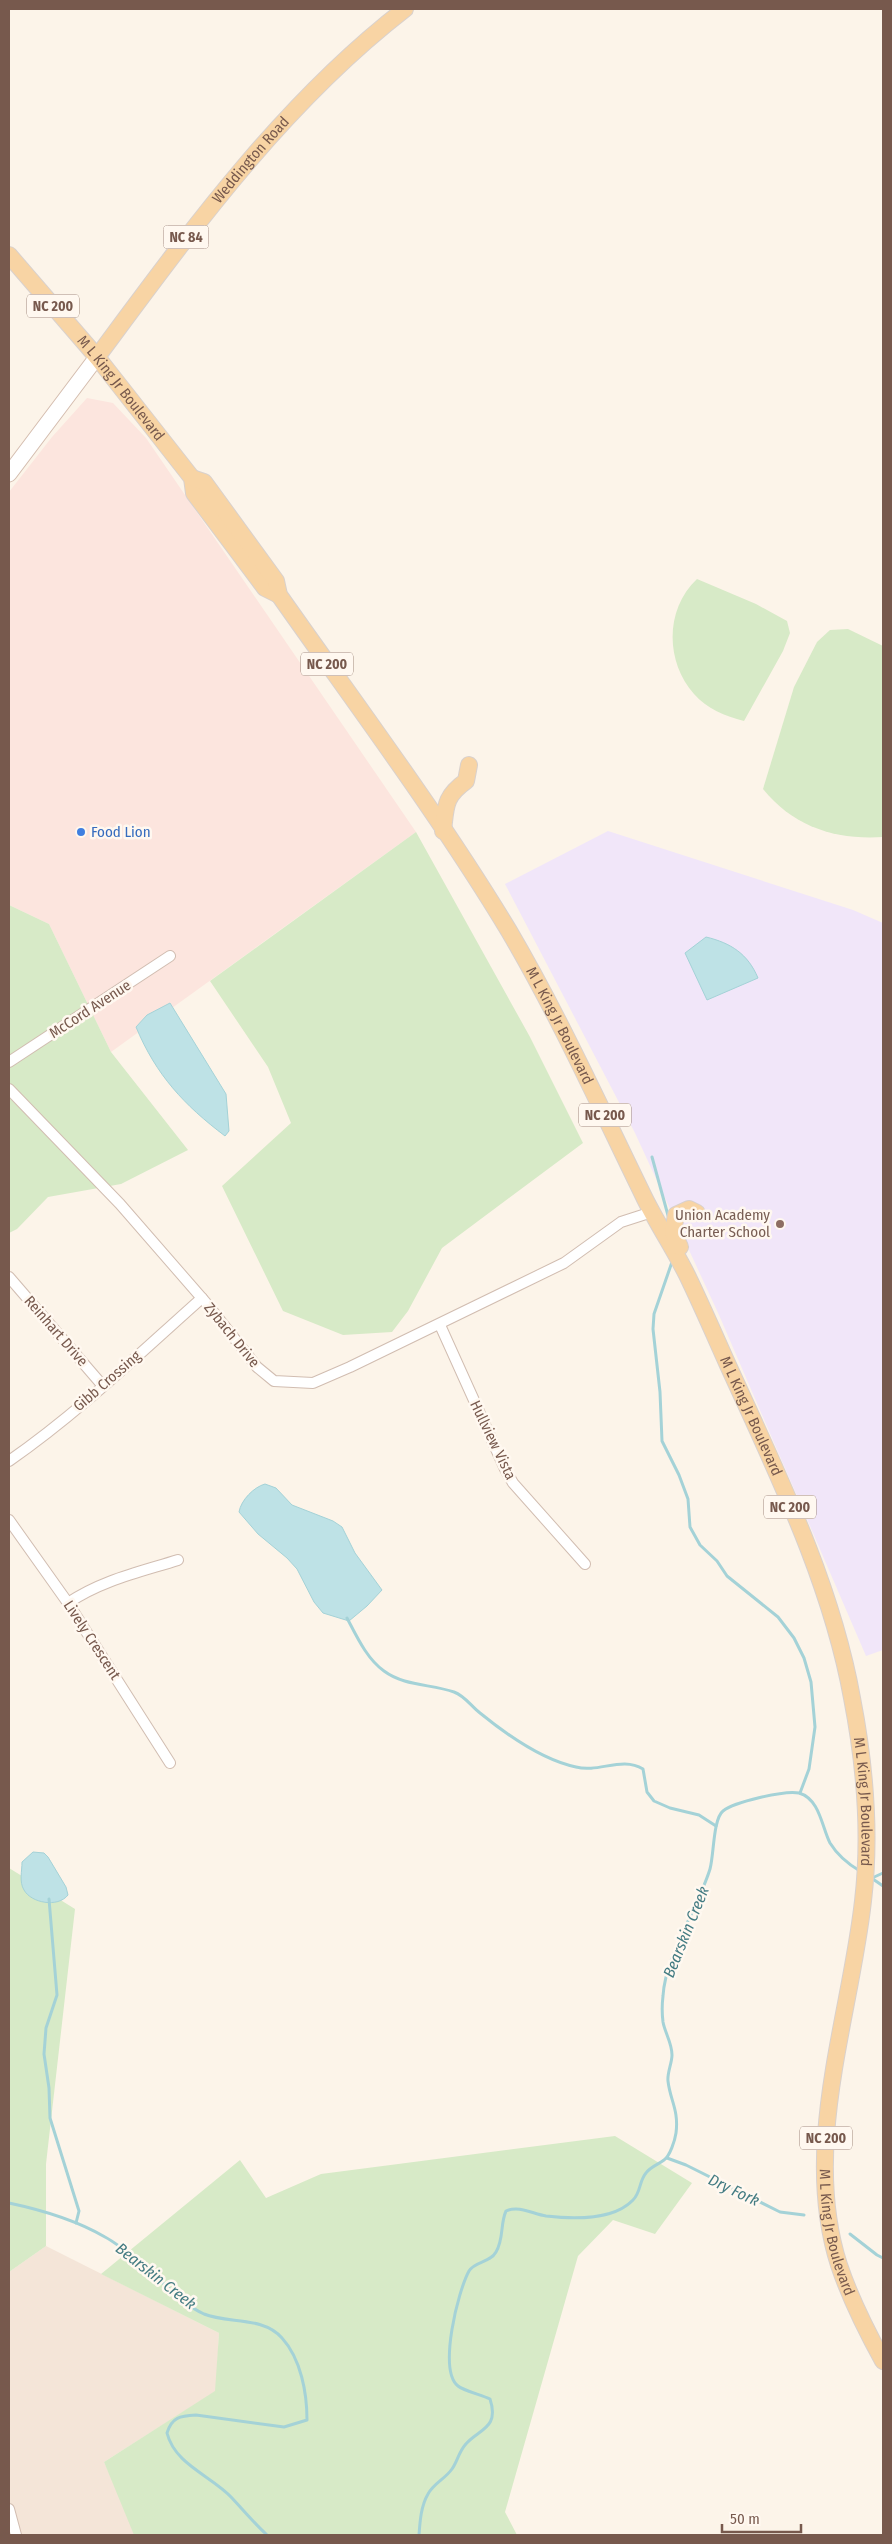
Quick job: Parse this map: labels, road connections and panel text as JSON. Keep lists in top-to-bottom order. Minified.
{"streets":{"main road":["Weddington Road","NC 84","NC 200","M L King Jr Boulevard"],"street":["McCord Avenue","Reinhart Drive","Zybach Drive","Gibb Crossing","Hullview Vista","Lively Crescent"]},"crossings":[["Weddington Road","M L King Jr Boulevard"],["M L King Jr Boulevard","Zybach Drive"],["Reinhart Drive","Gibb Crossing"],["Zybach Drive","Gibb Crossing"],["Zybach Drive","Hullview Vista"]],"water":["Bearskin Creek","Dry Fork"],"places":["Food Lion","Union Academy Charter School"],"scale_bar":"50 m"}
